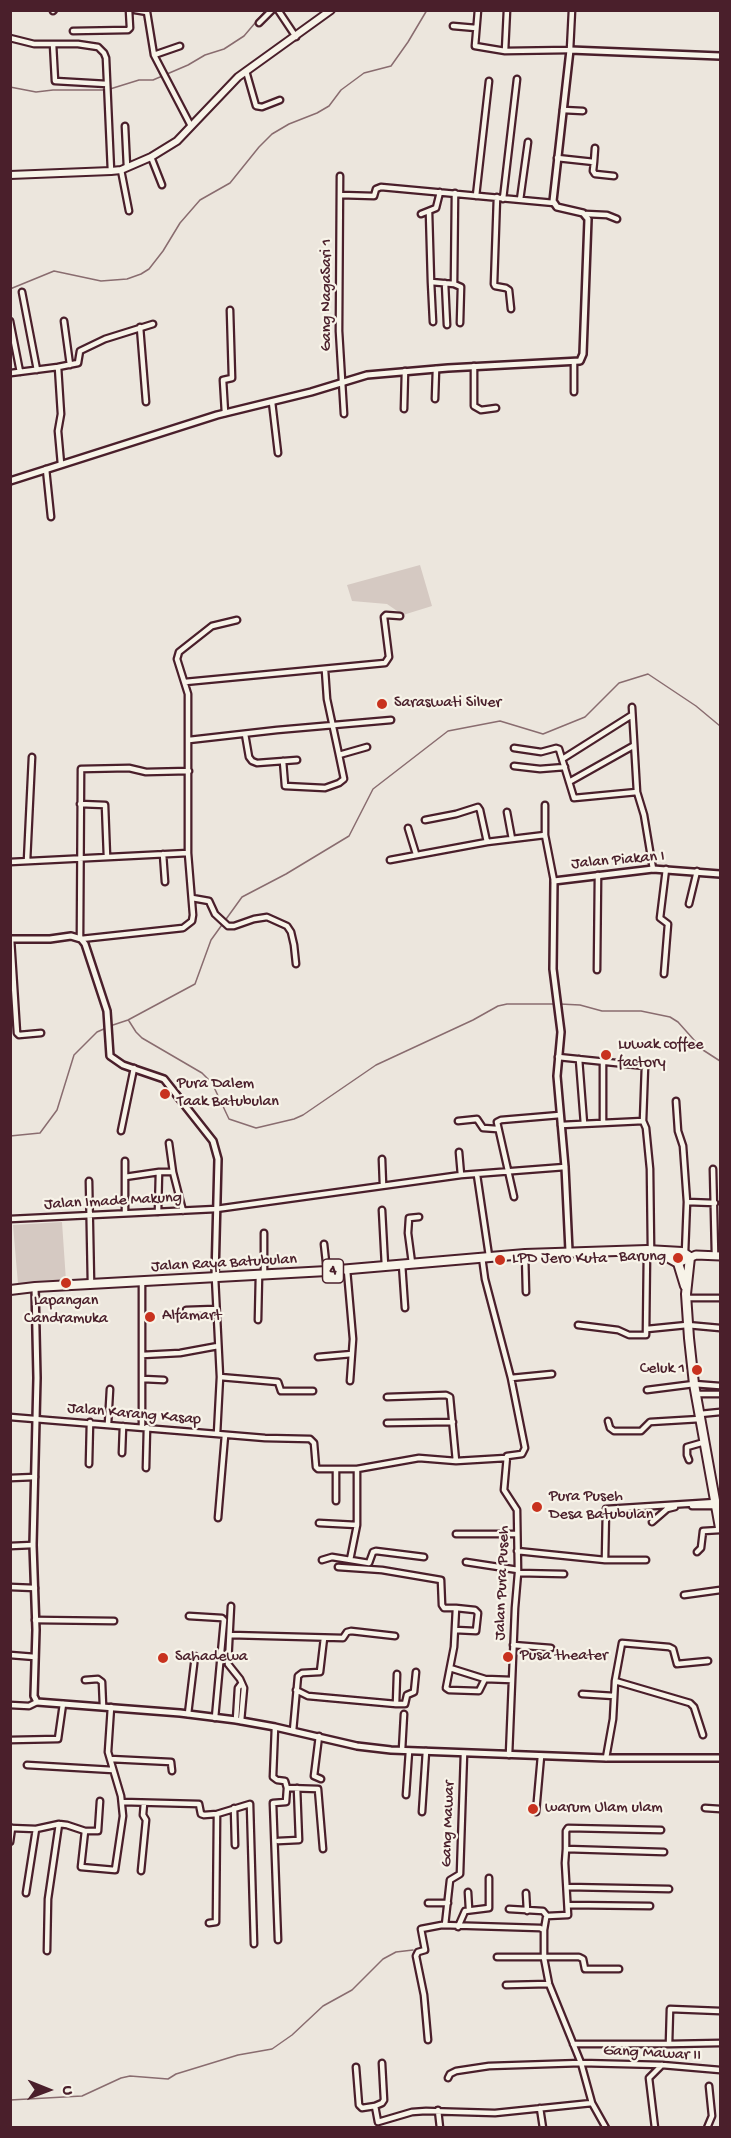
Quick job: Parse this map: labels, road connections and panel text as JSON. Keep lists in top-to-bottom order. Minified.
{"streets":{"highway":["Jalan Raya Batubulan","4"],"street":["Gang NagaSari 1","Jalan Piakan I","Jalan Imade Makung","Jalan Karang Kasap","Jalan Pura Puseh","Gang Mawar","Gang Mawar II"]},"crossings":[["Jalan Raya Batubulan","Jalan Karang Kasap"]],"places":["Saraswati Silver","Luwak coffee factory","Pura Dalem Taak Batubulan","Barung","LPD Jero Kuta","Lapangan Candramuka","Alfamart","Celuk 1","Pura Puseh Desa Batubulan","Pusa theater","Sahadewa","warum Ulam ulam"],"north":"right"}
